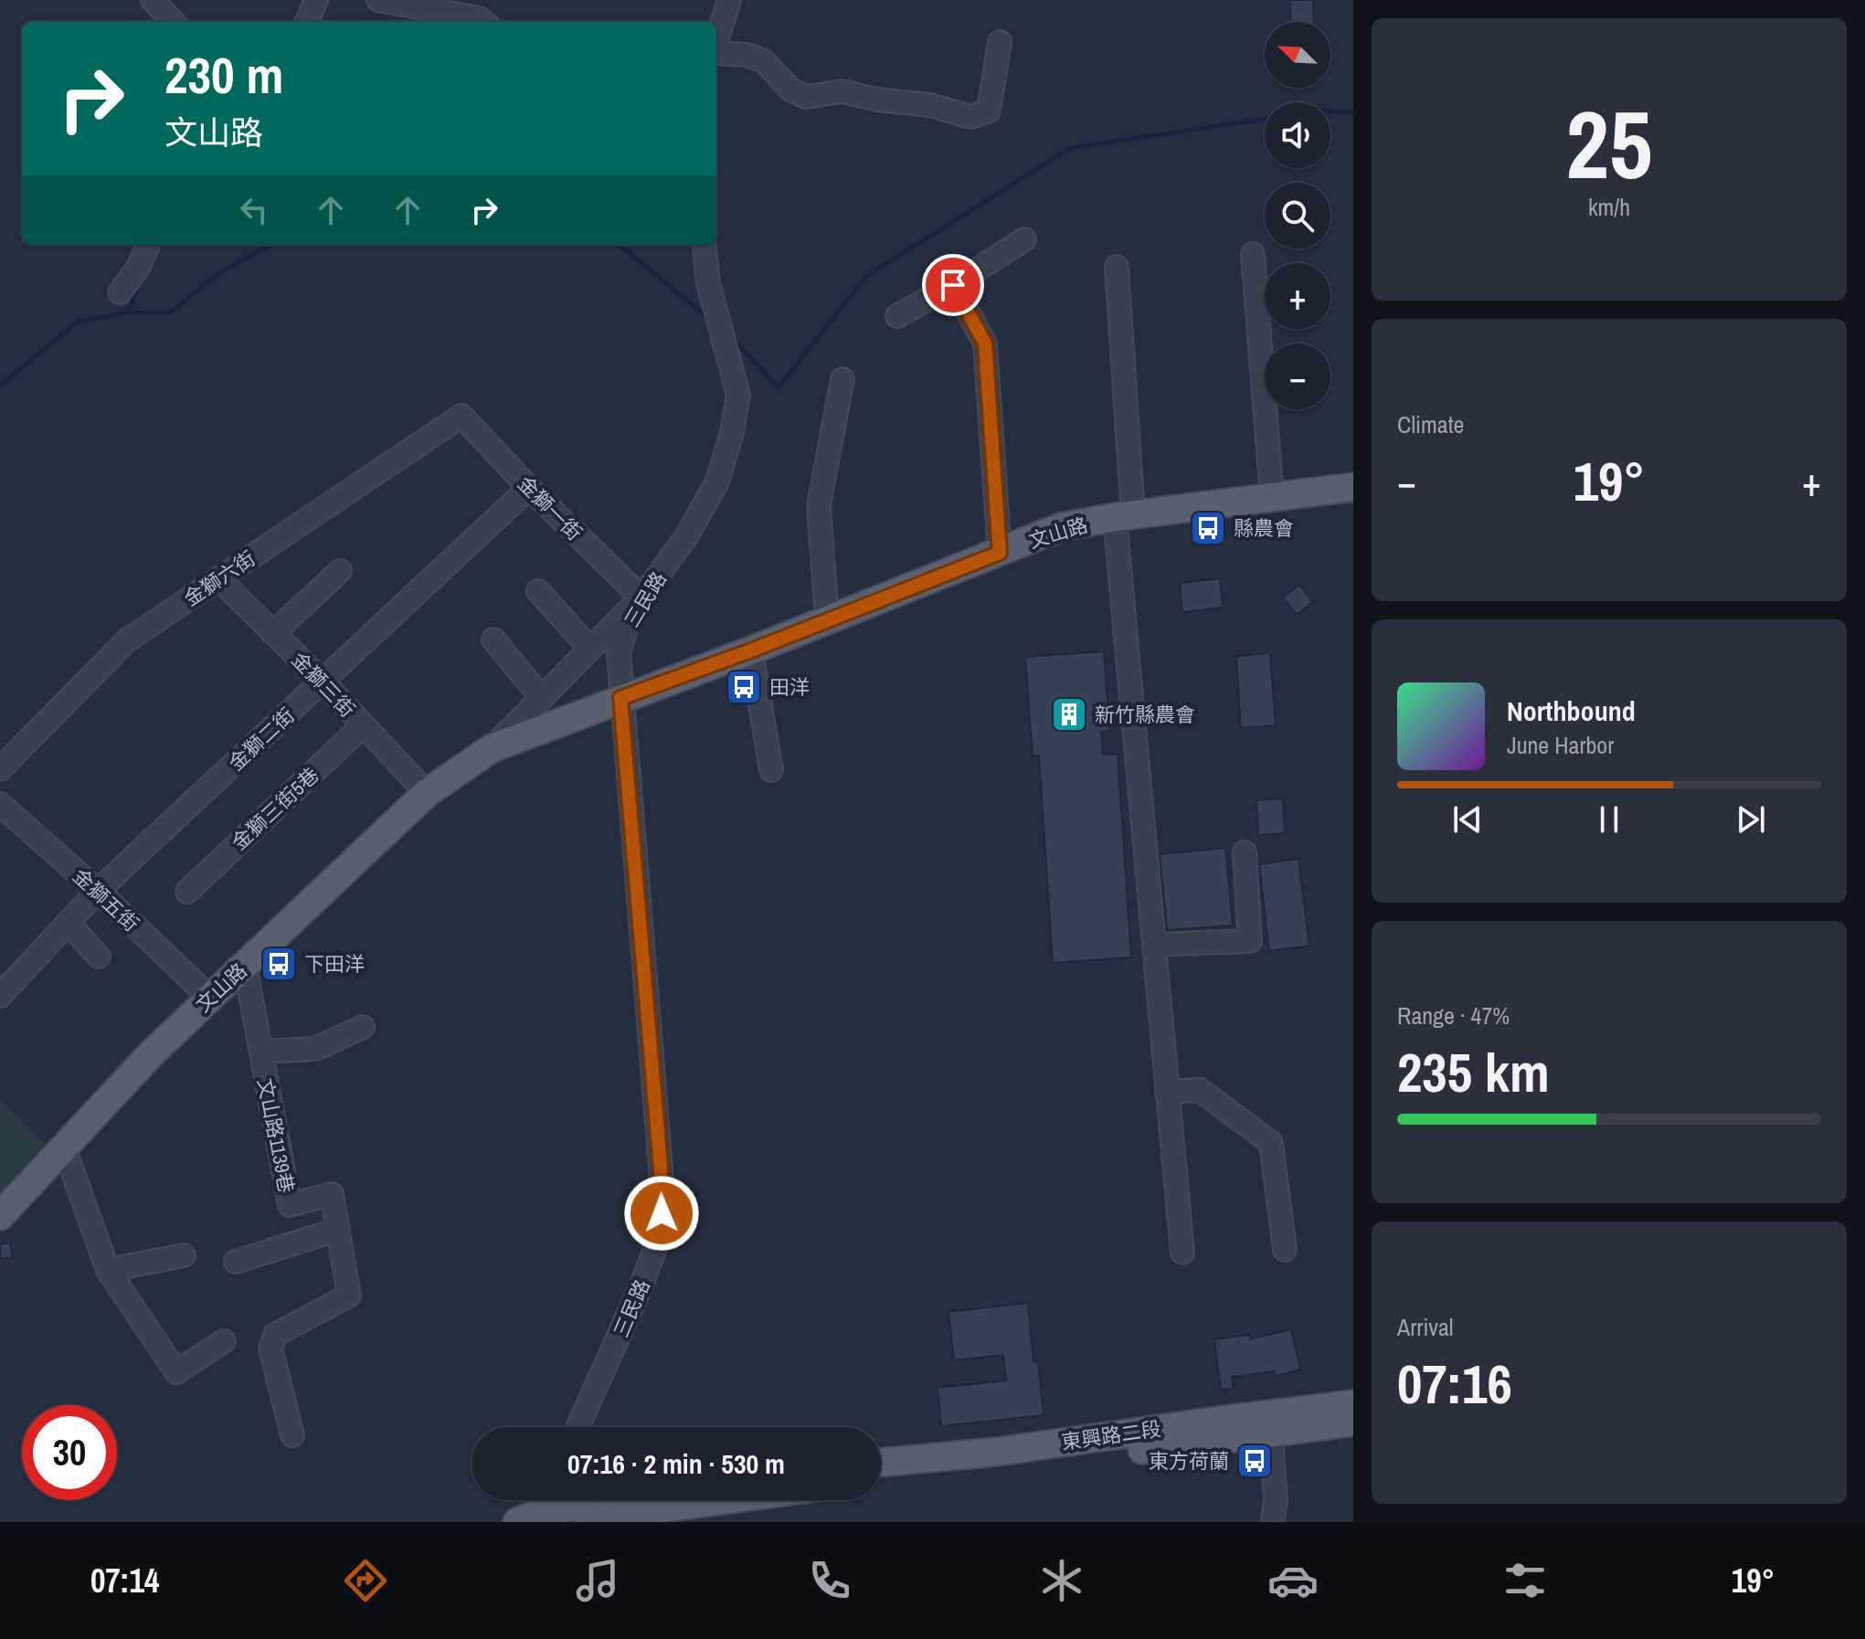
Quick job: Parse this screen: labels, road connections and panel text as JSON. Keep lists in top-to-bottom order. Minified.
{"streets":{"main road":["文山路","東興路二段"],"street":["金獅一街","金獅六街","三民路","金獅三街","金獅二街","金獅三街5巷","金獅五街","文山路1139巷"]},"crossings":[["金獅一街","文山路"],["金獅一街","金獅六街"],["金獅一街","三民路"],["金獅一街","金獅二街"],["文山路","三民路"],["文山路","金獅三街"],["文山路","金獅五街"],["文山路","文山路1139巷"],["金獅六街","金獅三街"],["金獅三街","金獅二街"],["金獅三街","金獅三街5巷"],["金獅二街","金獅五街"]],"places":{"bus stop":["縣農會","田洋","下田洋","東方荷蘭"],"building":["新竹縣農會"]},"north":"top left","page":{"tile":[["25","km/h"],"Climate",["Range · 47%","235 km"],["Arrival","07:16"]],"map_buttons":["+","−"],"turn":["230 m","文山路"],"heat":["−","19°","+"],"song":["Northbound","June Harbor"],"limit":"30","trip":"07:16 · 2 min · 530 m","tabs":["07:14","19°"]}}
